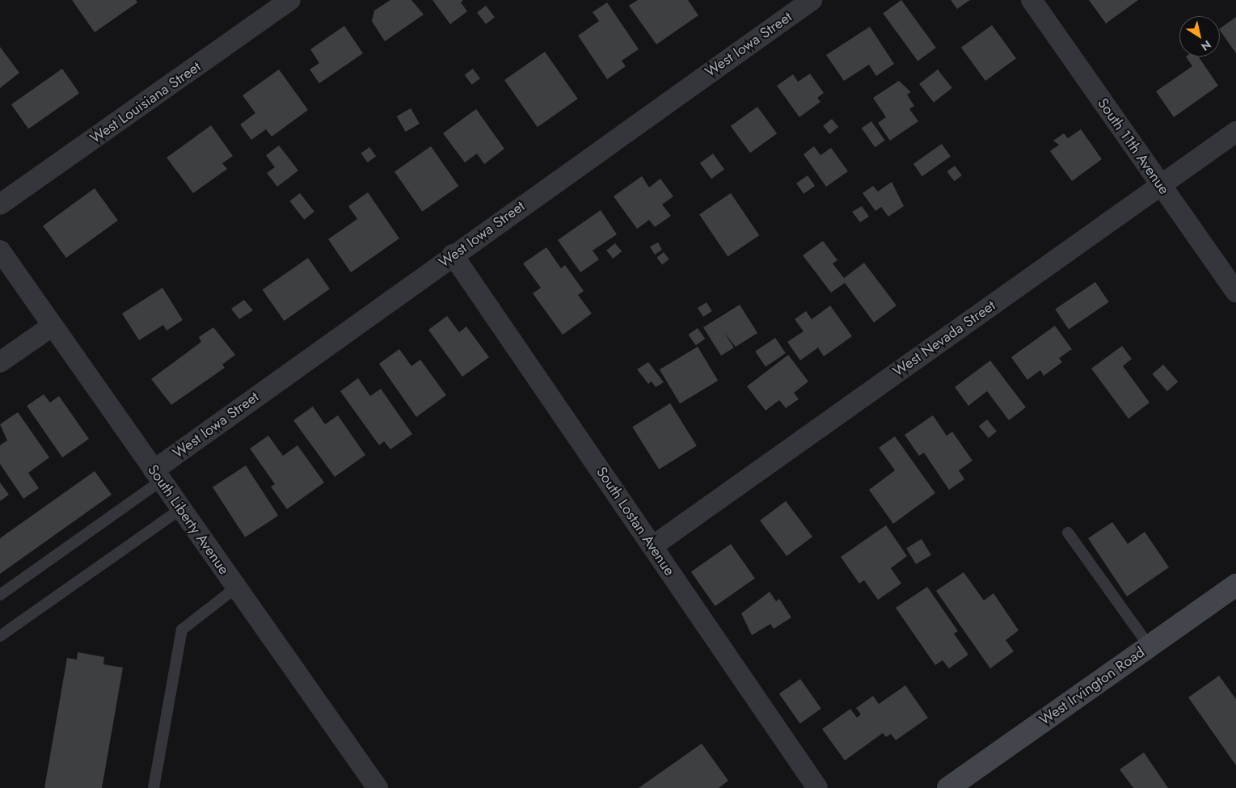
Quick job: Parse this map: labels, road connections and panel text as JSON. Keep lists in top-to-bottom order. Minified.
{"streets":{"main road":["West Irvington Road"],"street":["West Iowa Street","West Louisiana Street","South 11th Avenue","West Nevada Street","South Liberty Avenue","South Lostan Avenue"]},"crossings":[["West Iowa Street","South Liberty Avenue"],["West Iowa Street","South Lostan Avenue"],["South 11th Avenue","West Nevada Street"],["West Nevada Street","South Lostan Avenue"]],"north":"bottom right"}
